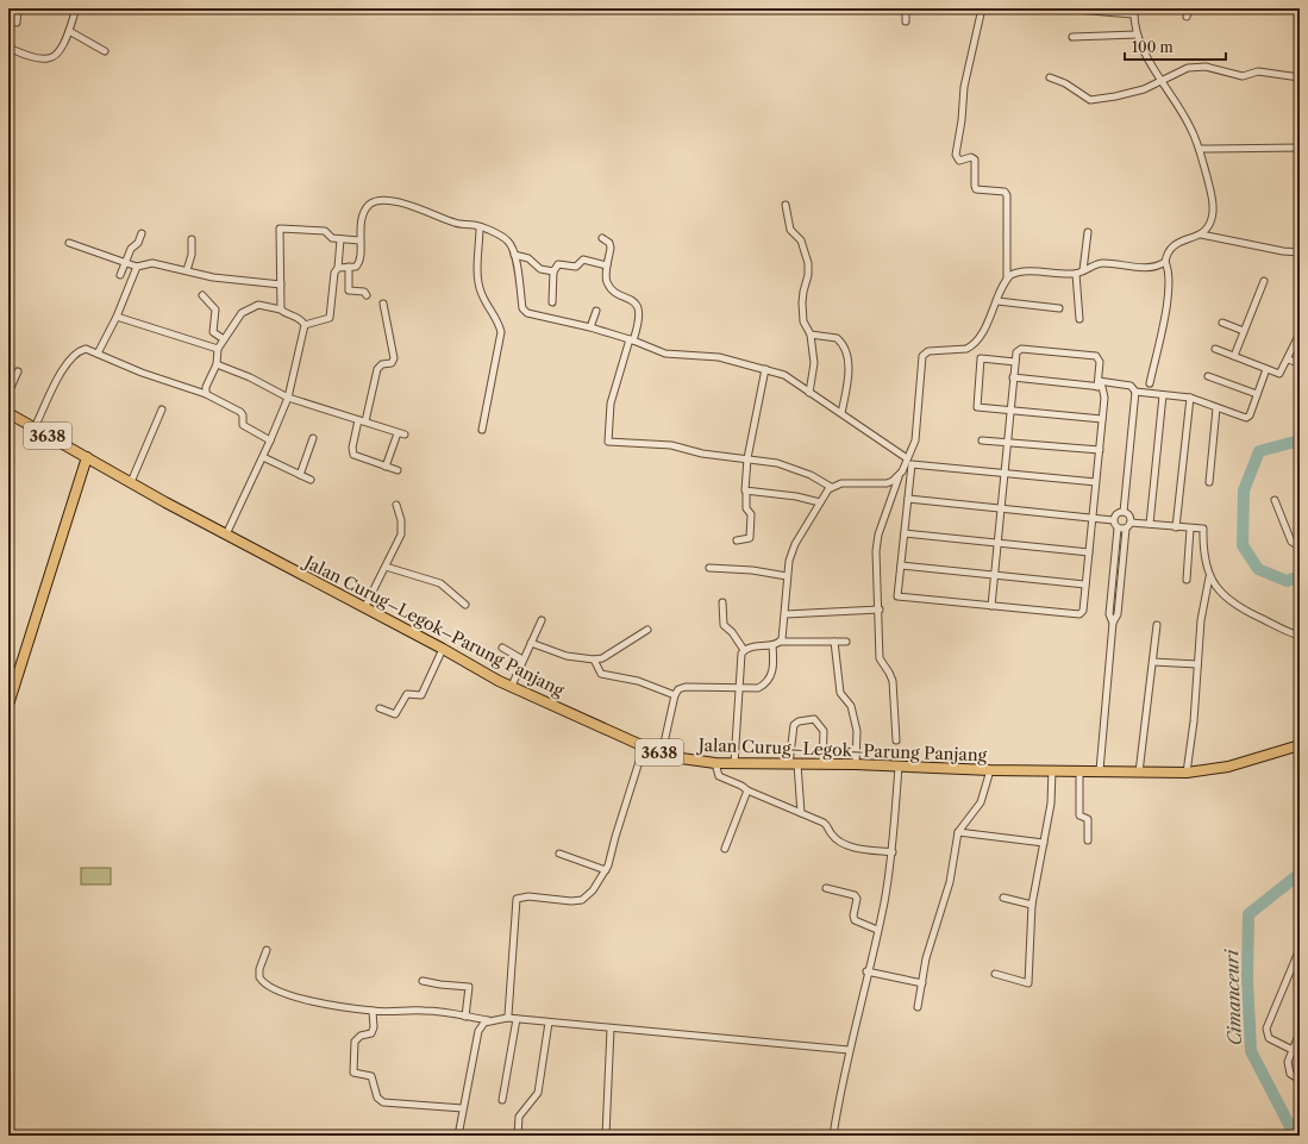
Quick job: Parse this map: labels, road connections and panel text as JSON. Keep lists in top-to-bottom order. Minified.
{"streets":{"main road":["3638","Jalan Curug–Legok–Parung Panjang"]},"water":["Cimanceuri"],"scale_bar":"100 m"}
